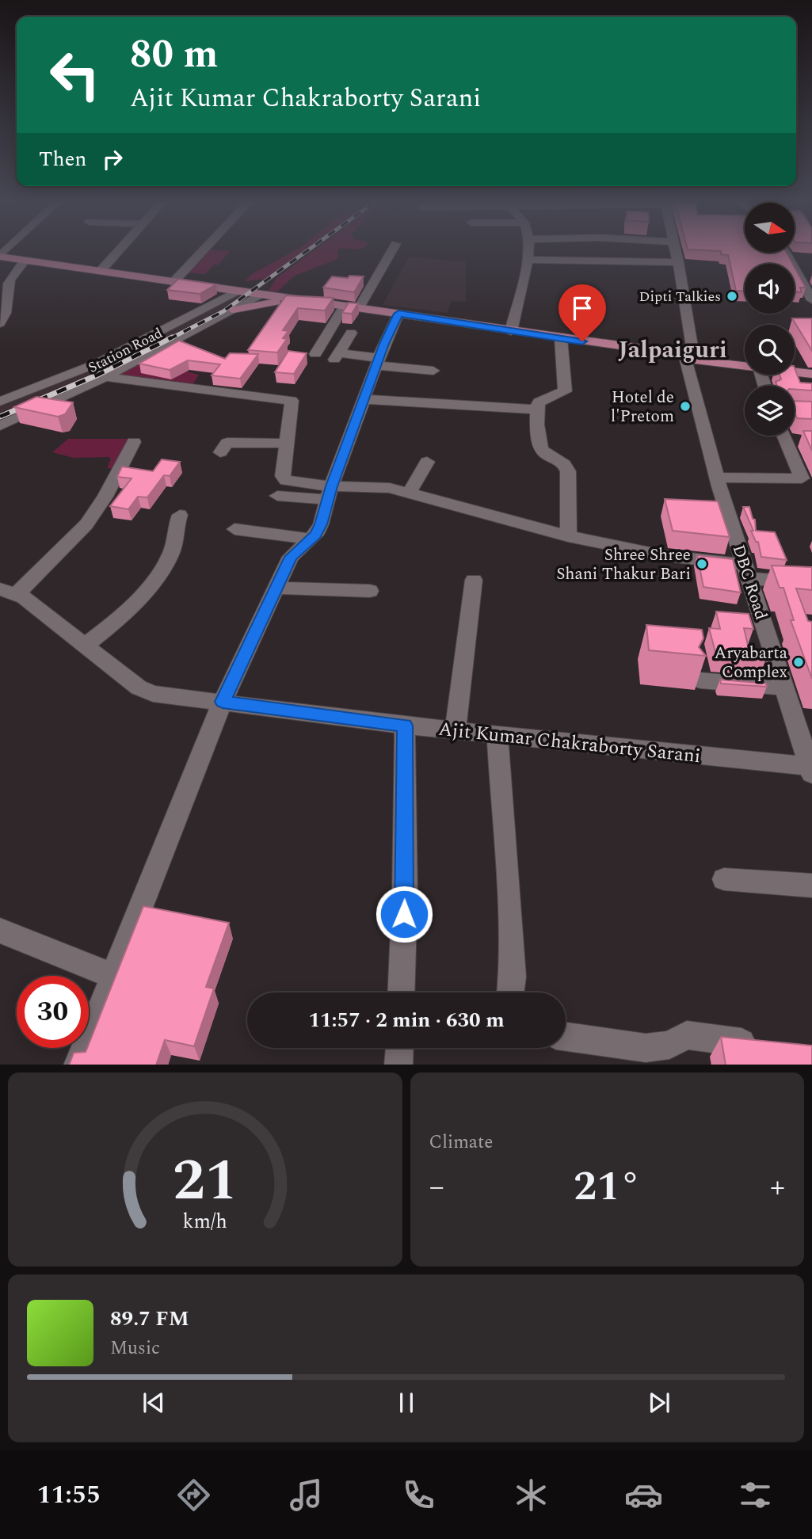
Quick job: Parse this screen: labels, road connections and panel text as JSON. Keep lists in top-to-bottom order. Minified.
{"streets":{"street":["Station Road","DBC Road","Ajit Kumar Chakraborty Sarani"]},"crossings":[["DBC Road","Ajit Kumar Chakraborty Sarani"]],"districts":["Jalpaiguri"],"places":["Dipti Talkies","Hotel de l'Pretom","Shree Shree Shani Thakur Bari","Aryabarta Complex"],"north":"right","page":{"turn":["80 m","Ajit Kumar Chakraborty Sarani"],"then":"Then","limit":"30","trip":"11:57 · 2 min · 630 m","tile":"Climate","heat":["−","21°","+"],"song":["89.7 FM","Music"],"tabs":"11:55","gauge":["21","km/h"]}}
